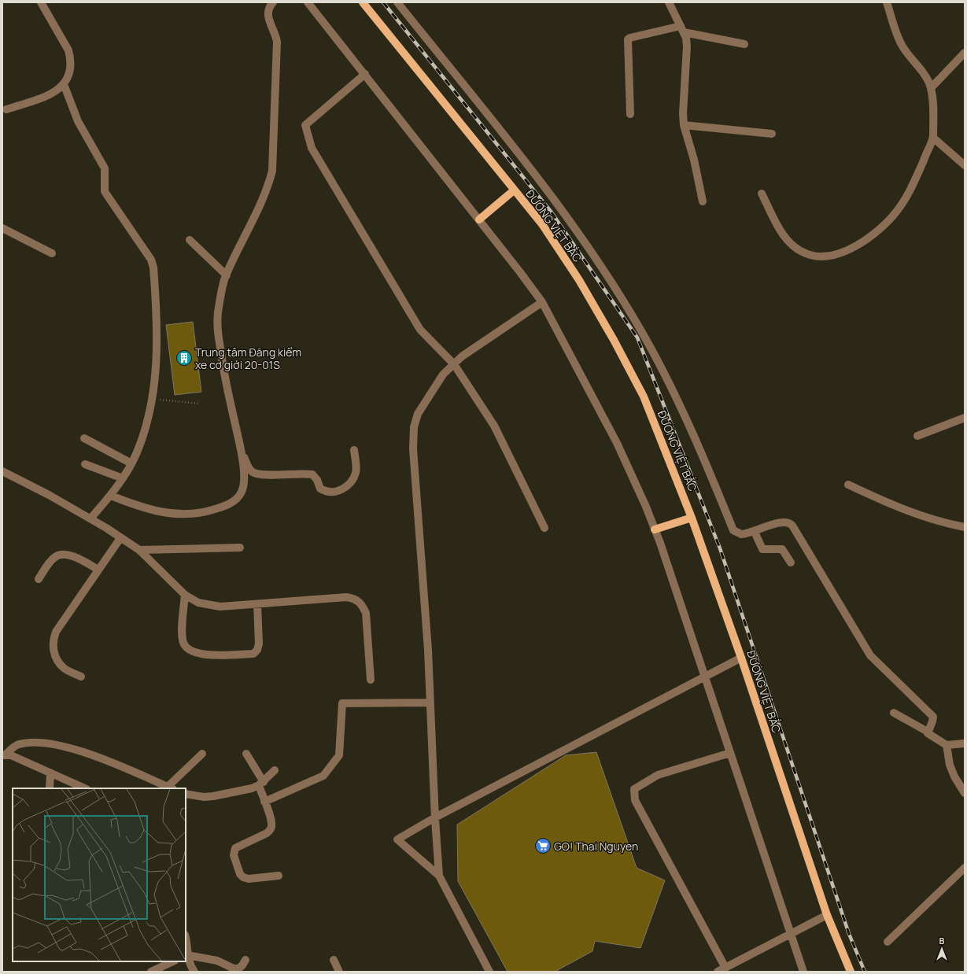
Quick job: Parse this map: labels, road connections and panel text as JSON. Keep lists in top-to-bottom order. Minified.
{"streets":{"main road":["ĐƯỜNG VIỆT BẮC"]},"places":{"building":["Trung tâm Đăng kiểm xe cơ giới 20-01S"],"supermarket":["GO! Thai Nguyen"]},"north":"top"}
